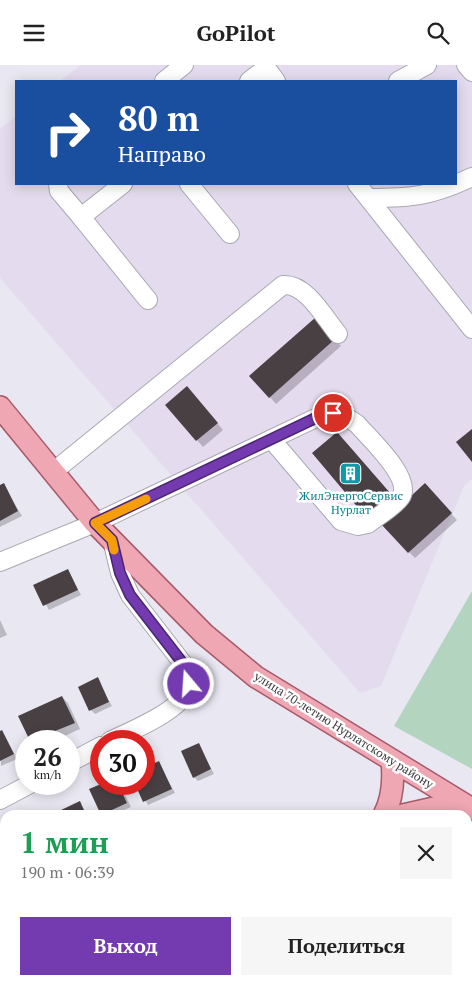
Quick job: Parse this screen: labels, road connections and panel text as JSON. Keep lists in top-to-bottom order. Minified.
{"streets":{"main road":["улица 70-летию Нурлатскому району"]},"places":{"building":["ЖилЭнергоСервис Нурлат"]},"page":{"header":"GoPilot","turn":["80 m","Направо"],"speed":"26 km/h","limit":"30","heading":["1 мин","190 m · 06:39"],"buttons":["Выход","Поделиться"]}}
